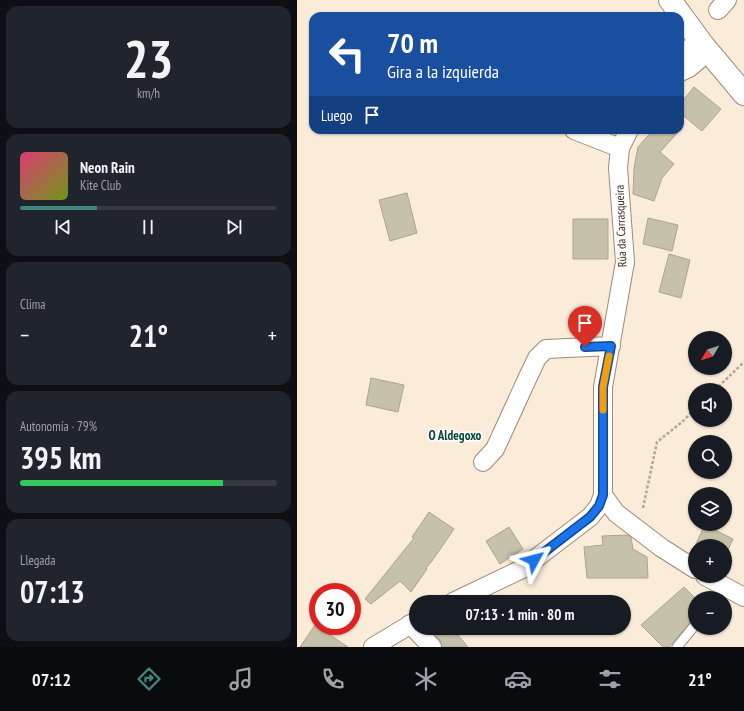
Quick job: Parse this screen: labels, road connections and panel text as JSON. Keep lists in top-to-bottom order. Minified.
{"streets":{"street":["Rúa da Carrasqueira"]},"districts":["O Aldegoxo"],"north":"bottom left","page":{"tile":[["23","km/h"],"Clima",["Autonomía · 79%","395 km"],["Llegada","07:13"]],"turn":["70 m","Gira a la izquierda"],"then":"Luego","song":["Neon Rain","Kite Club"],"heat":["−","21°","+"],"map_buttons":["+","−"],"limit":"30","trip":"07:13 · 1 min · 80 m","tabs":["07:12","21°"]}}
